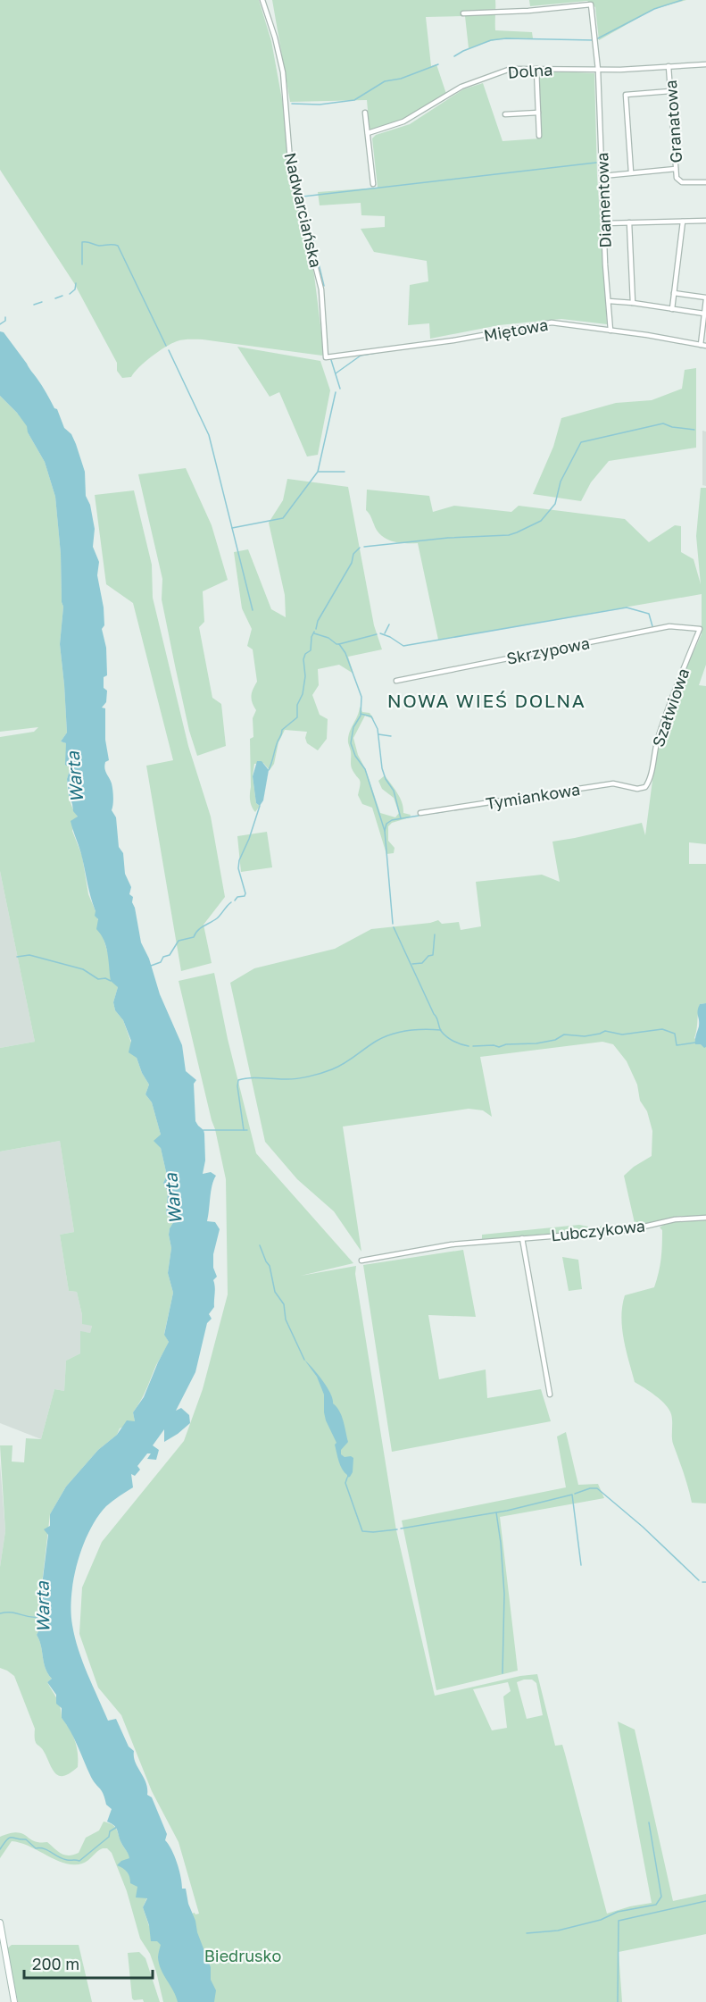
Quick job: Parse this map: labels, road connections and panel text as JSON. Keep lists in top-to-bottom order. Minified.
{"streets":{"street":["Dolna","Granatowa","Diamentowa","Nadwarciańska","Miętowa","Skrzypowa","Szałwiowa","Tymiankowa","Lubczykowa"]},"crossings":[["Dolna","Granatowa"],["Dolna","Diamentowa"],["Diamentowa","Miętowa"],["Nadwarciańska","Miętowa"],["Skrzypowa","Szałwiowa"],["Szałwiowa","Tymiankowa"]],"districts":["NOWA WIEŚ DOLNA"],"water":["Warta"],"parks":["Biedrusko"],"scale_bar":"200 m"}
